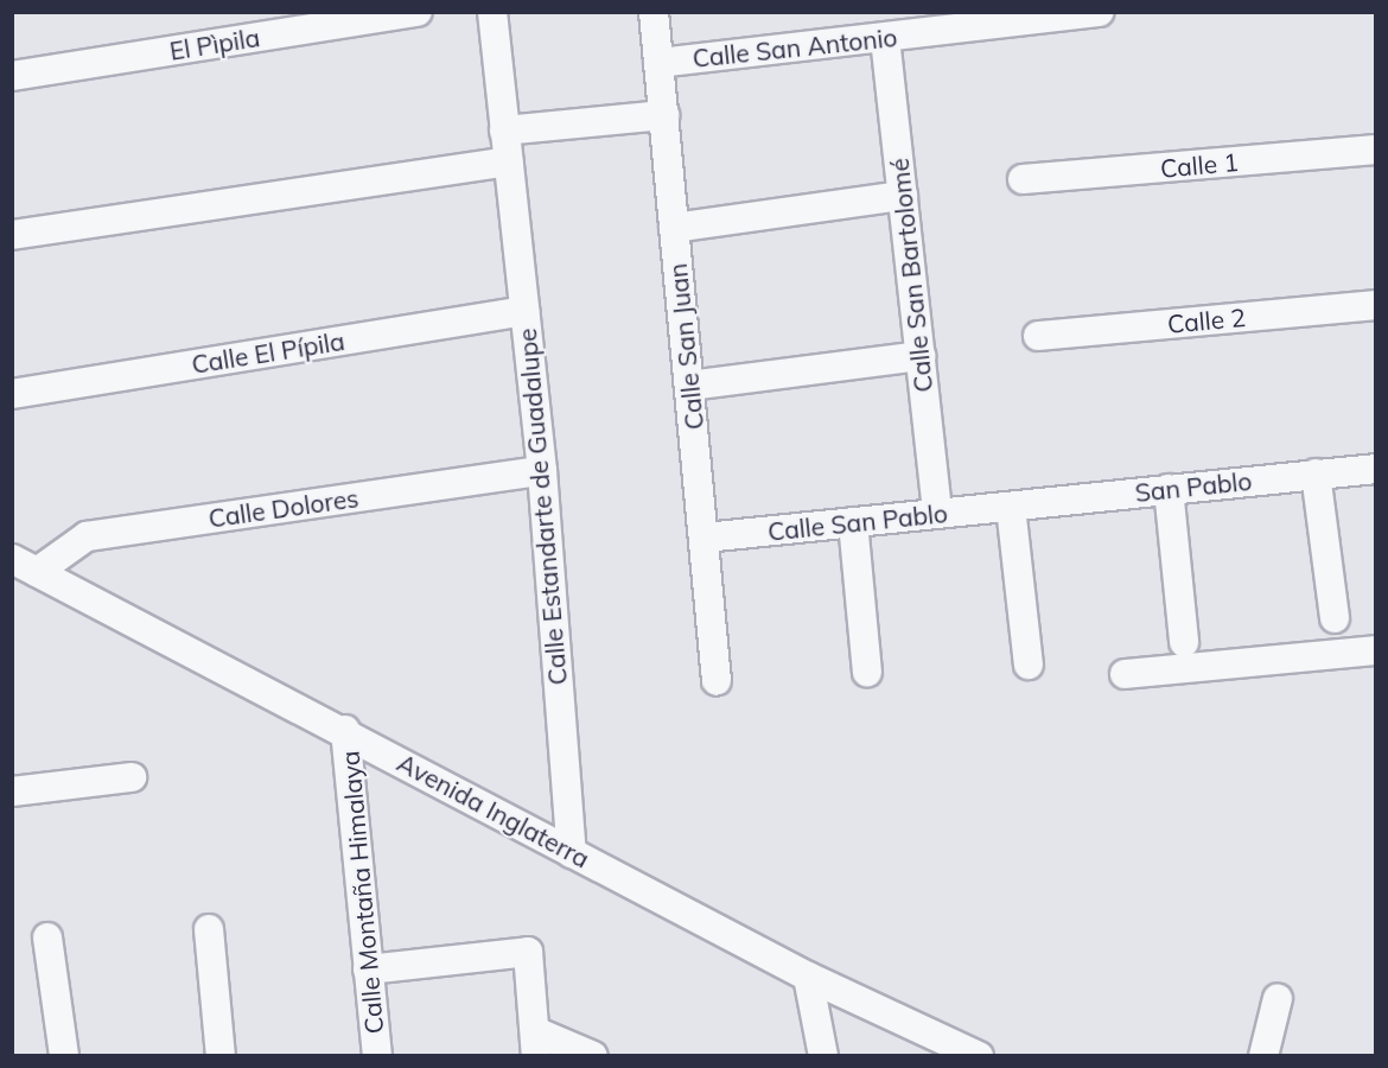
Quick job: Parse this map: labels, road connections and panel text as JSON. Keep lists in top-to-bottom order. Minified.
{"streets":{"street":["El Pìpila","Calle San Antonio","Calle 1","Calle San Bartolomé","Calle 2","Calle San Juan","Calle El Pípila","San Pablo","Calle Estandarte de Guadalupe","Calle Dolores","Calle San Pablo","Avenida Inglaterra","Calle Montaña Himalaya"]},"crossings":[["Calle San Antonio","Calle San Bartolomé"],["Calle San Antonio","Calle San Juan"],["Calle San Bartolomé","Calle San Pablo"],["Calle San Juan","Calle San Pablo"],["Calle El Pípila","Calle Estandarte de Guadalupe"],["San Pablo","Calle San Pablo"],["Calle Estandarte de Guadalupe","Calle Dolores"],["Calle Estandarte de Guadalupe","Avenida Inglaterra"],["Calle Dolores","Avenida Inglaterra"],["Avenida Inglaterra","Calle Montaña Himalaya"]]}
